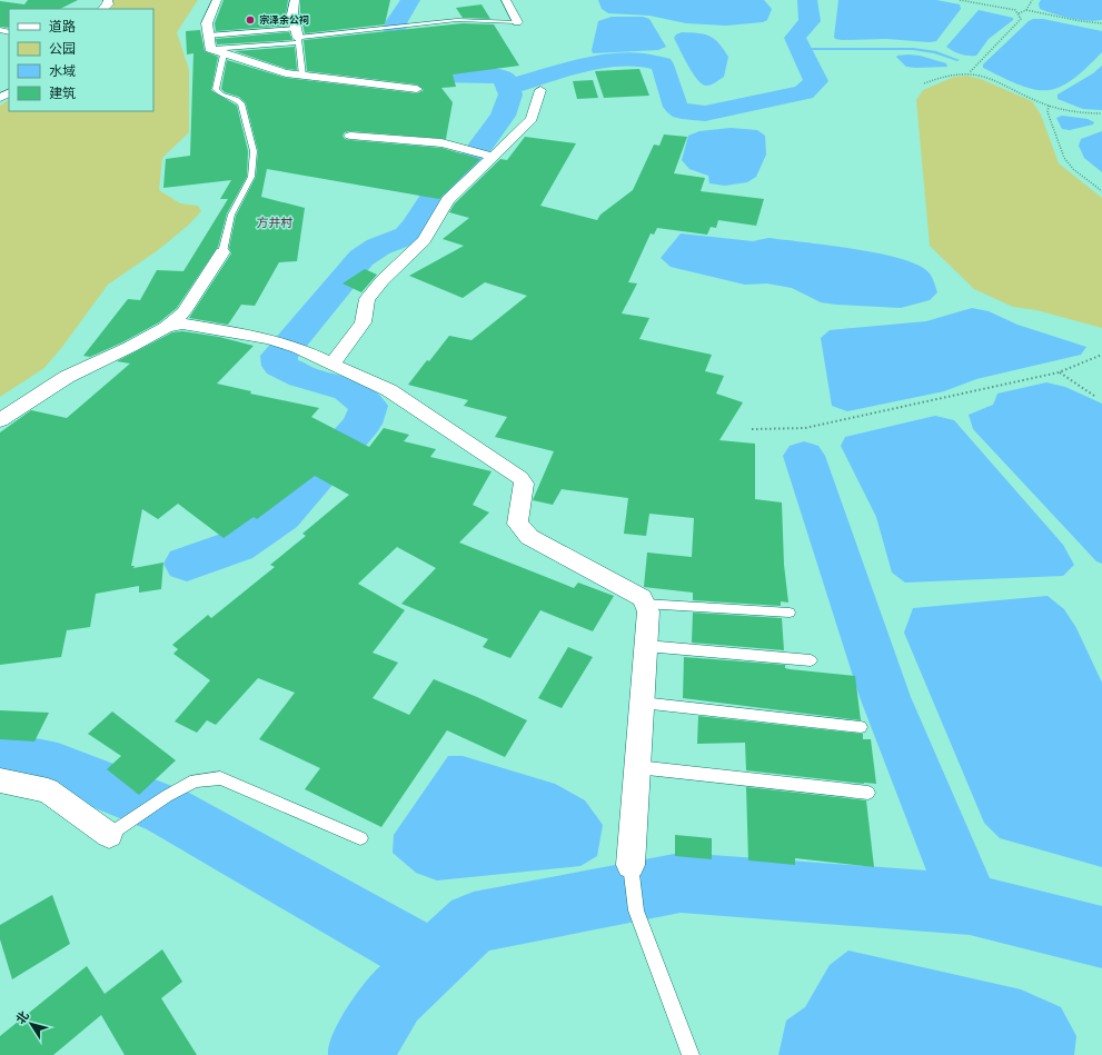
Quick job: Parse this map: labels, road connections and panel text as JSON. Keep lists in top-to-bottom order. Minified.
{"districts":["方井村"],"places":["宗泽余公祠"],"legend":["道路","公园","水域","建筑"],"north":"top left"}
